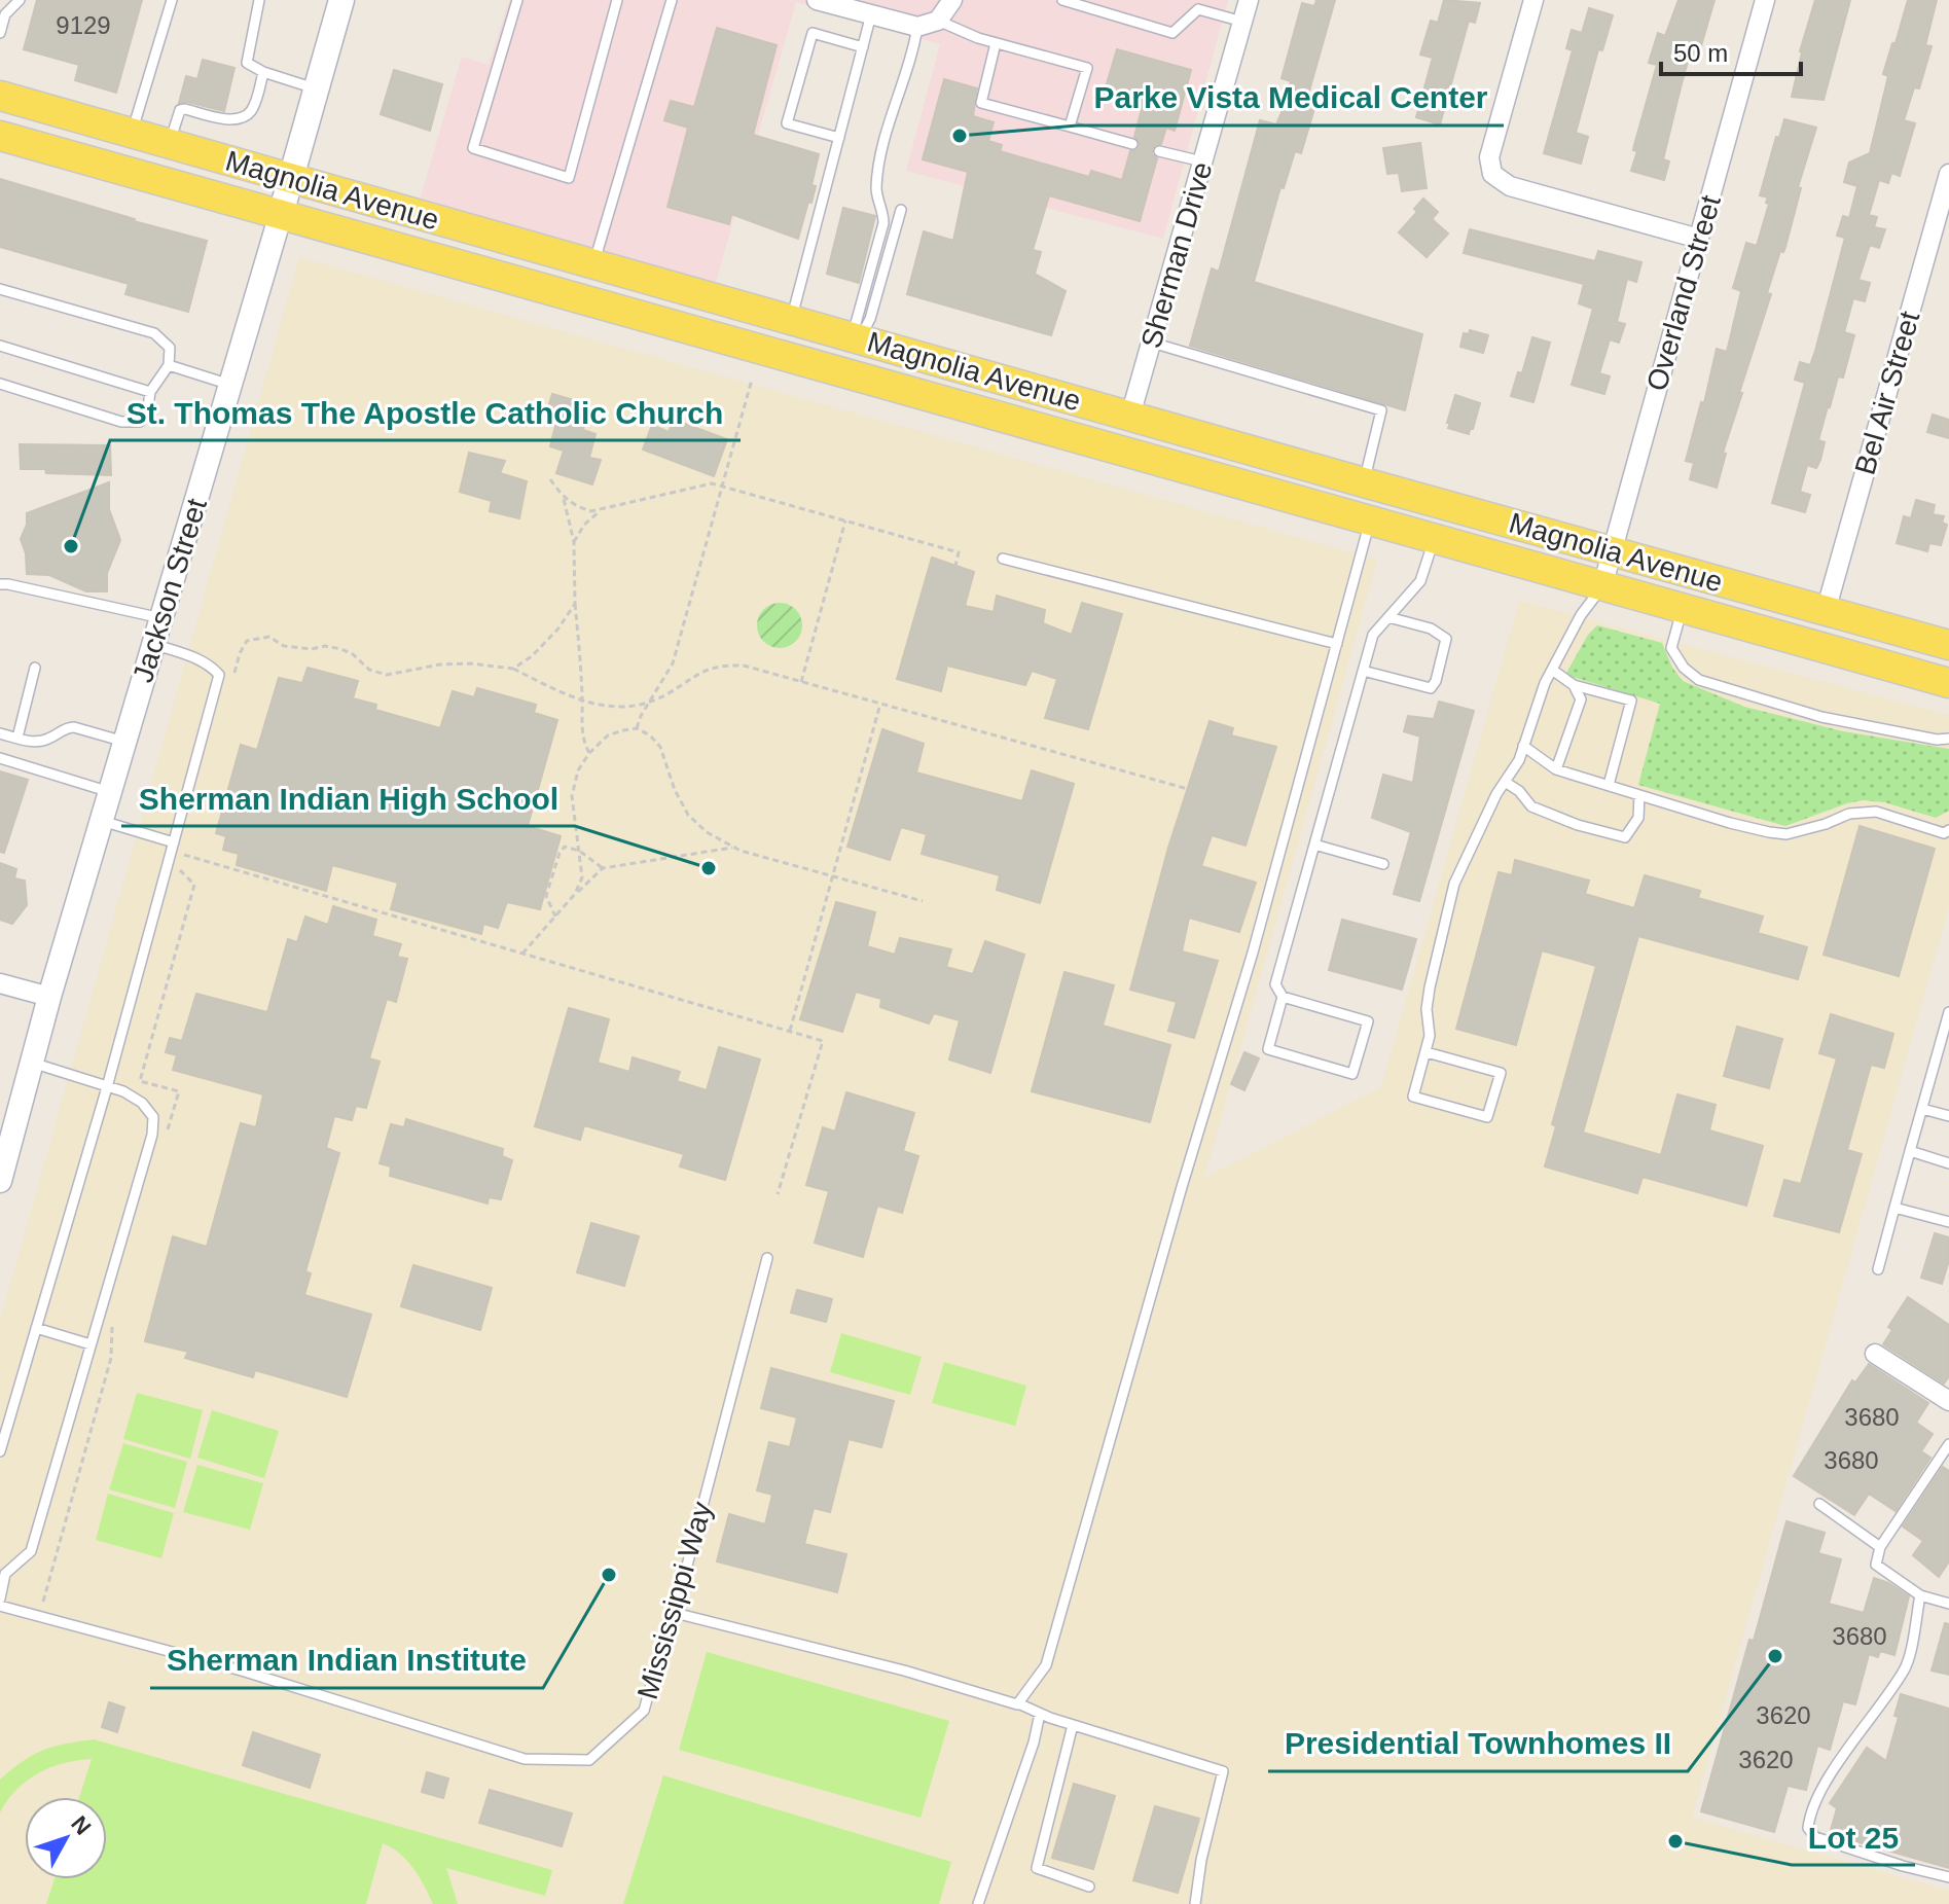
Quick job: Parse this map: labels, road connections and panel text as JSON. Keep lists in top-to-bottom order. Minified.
{"streets":{"main road":["Magnolia Avenue","Jackson Street"],"street":["Sherman Drive","Overland Street","Bel Air Street"],"lane":["Mississippi Way"]},"crossings":[["Magnolia Avenue","Sherman Drive"],["Magnolia Avenue","Overland Street"],["Magnolia Avenue","Bel Air Street"],["Magnolia Avenue","Jackson Street"]],"places":["Parke Vista Medical Center","St. Thomas The Apostle Catholic Church","Sherman Indian High School","Sherman Indian Institute","Presidential Townhomes II","Lot 25"],"house_numbers":["9129","3680","3680","3680","3620","3620"],"scale_bar":"50 m","north":"top right"}
